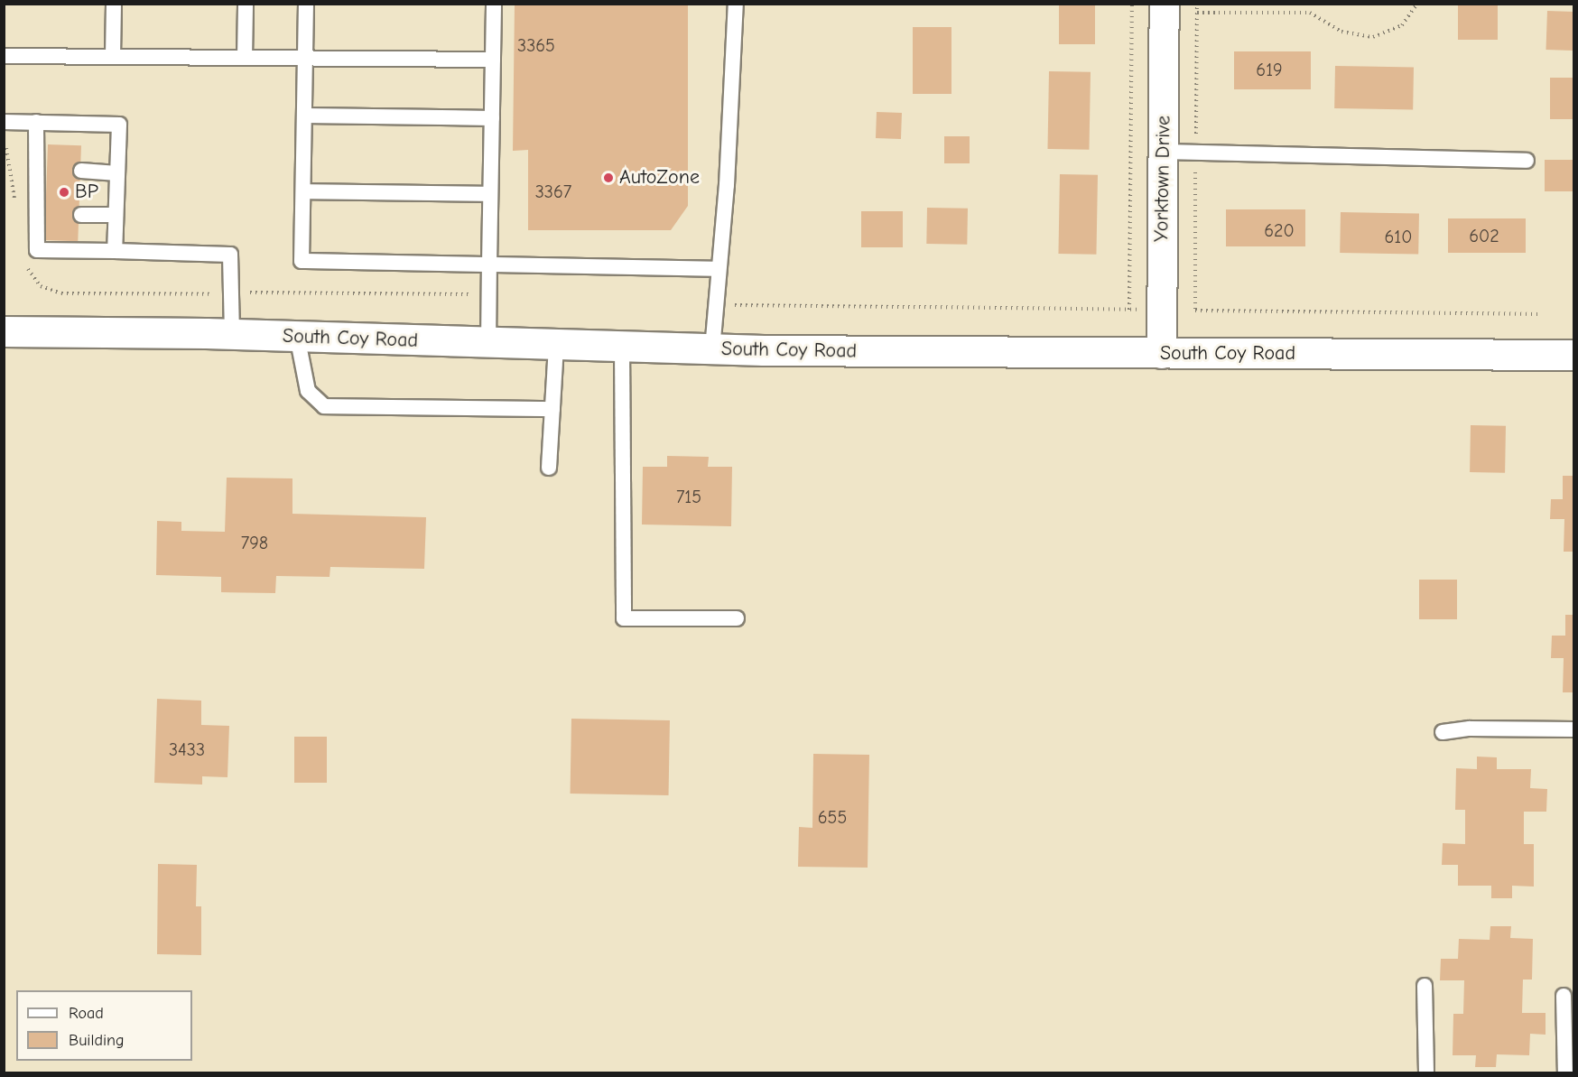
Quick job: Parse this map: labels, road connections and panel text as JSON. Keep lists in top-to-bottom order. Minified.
{"streets":{"street":["Yorktown Drive","South Coy Road"]},"crossings":[["Yorktown Drive","South Coy Road"]],"places":["AutoZone","BP"],"house_numbers":["3365","619","3367","620","602","610","715","798","3433","655"],"legend":["Road","Building"]}
